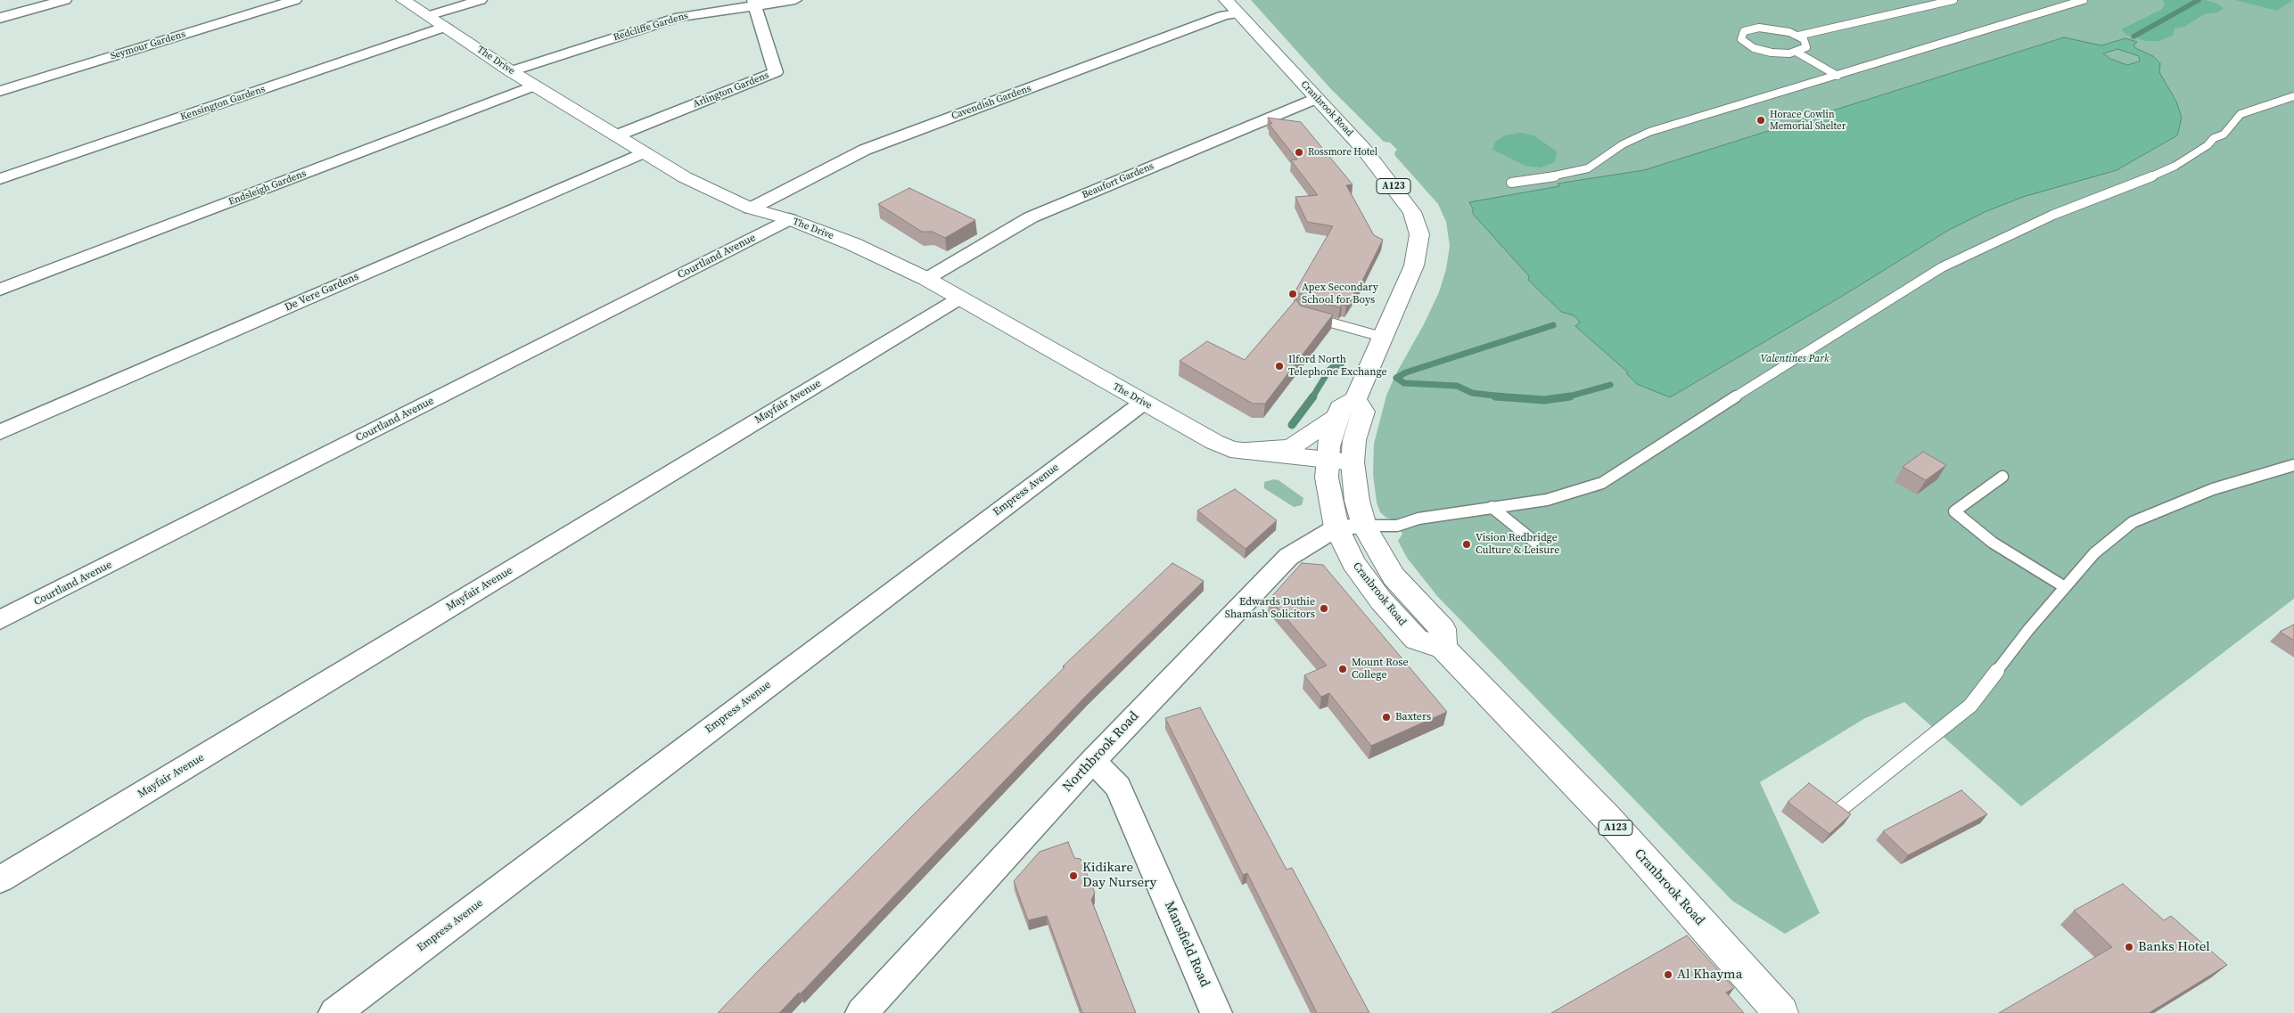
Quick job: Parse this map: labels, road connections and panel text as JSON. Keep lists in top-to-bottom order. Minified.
{"streets":{"main road":["The Drive","Cranbrook Road","A123"],"street":["Redcliffe Gardens","Seymour Gardens","Arlington Gardens","Cavendish Gardens","Kensington Gardens","Beaufort Gardens","Endsleigh Gardens","Courtland Avenue","De Vere Gardens","Mayfair Avenue","Empress Avenue","Northbrook Road","Mansfield Road"]},"crossings":[["Redcliffe Gardens","The Drive"],["Redcliffe Gardens","Arlington Gardens"],["The Drive","Arlington Gardens"],["The Drive","Cavendish Gardens"],["The Drive","Kensington Gardens"],["The Drive","Cranbrook Road"],["The Drive","Beaufort Gardens"],["The Drive","Endsleigh Gardens"],["The Drive","Courtland Avenue"],["The Drive","De Vere Gardens"],["The Drive","Mayfair Avenue"],["The Drive","Empress Avenue"],["Cavendish Gardens","Cranbrook Road"],["Cranbrook Road","Beaufort Gardens"],["Cranbrook Road","Northbrook Road"],["Northbrook Road","Mansfield Road"]],"parks":["Valentines Park"],"places":["Horace Cowlin Memorial Shelter","Rossmore Hotel","Apex Secondary School for Boys","Ilford North Telephone Exchange","Vision Redbridge Culture & Leisure","Edwards Duthie Shamash Solicitors","Mount Rose College","Baxters","Kidikare Day Nursery","Banks Hotel","Al Khayma"]}
